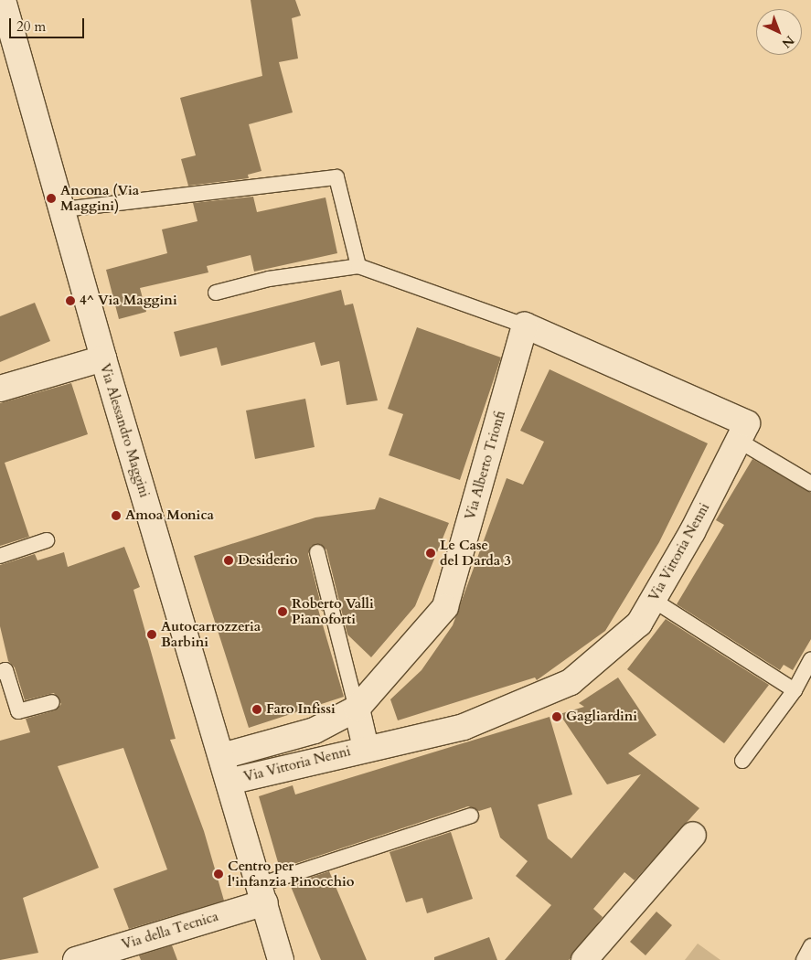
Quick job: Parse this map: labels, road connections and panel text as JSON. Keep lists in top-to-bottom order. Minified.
{"streets":{"street":["Via Alessandro Maggini","Via Alberto Trionfi","Via Vittoria Nenni","Via della Tecnica"]},"crossings":[["Via Alessandro Maggini","Via Vittoria Nenni"],["Via Alessandro Maggini","Via della Tecnica"],["Via Alberto Trionfi","Via Vittoria Nenni"]],"places":["Ancona (Via Maggini)","4^ Via Maggini","Amoa Monica","Le Case del Darda 3","Desiderio","Roberto Valli Pianoforti","Autocarrozzeria Barbini","Faro Infissi","Gagliardini","Centro per l'infanzia Pinocchio"],"scale_bar":"20 m","north":"bottom right"}
